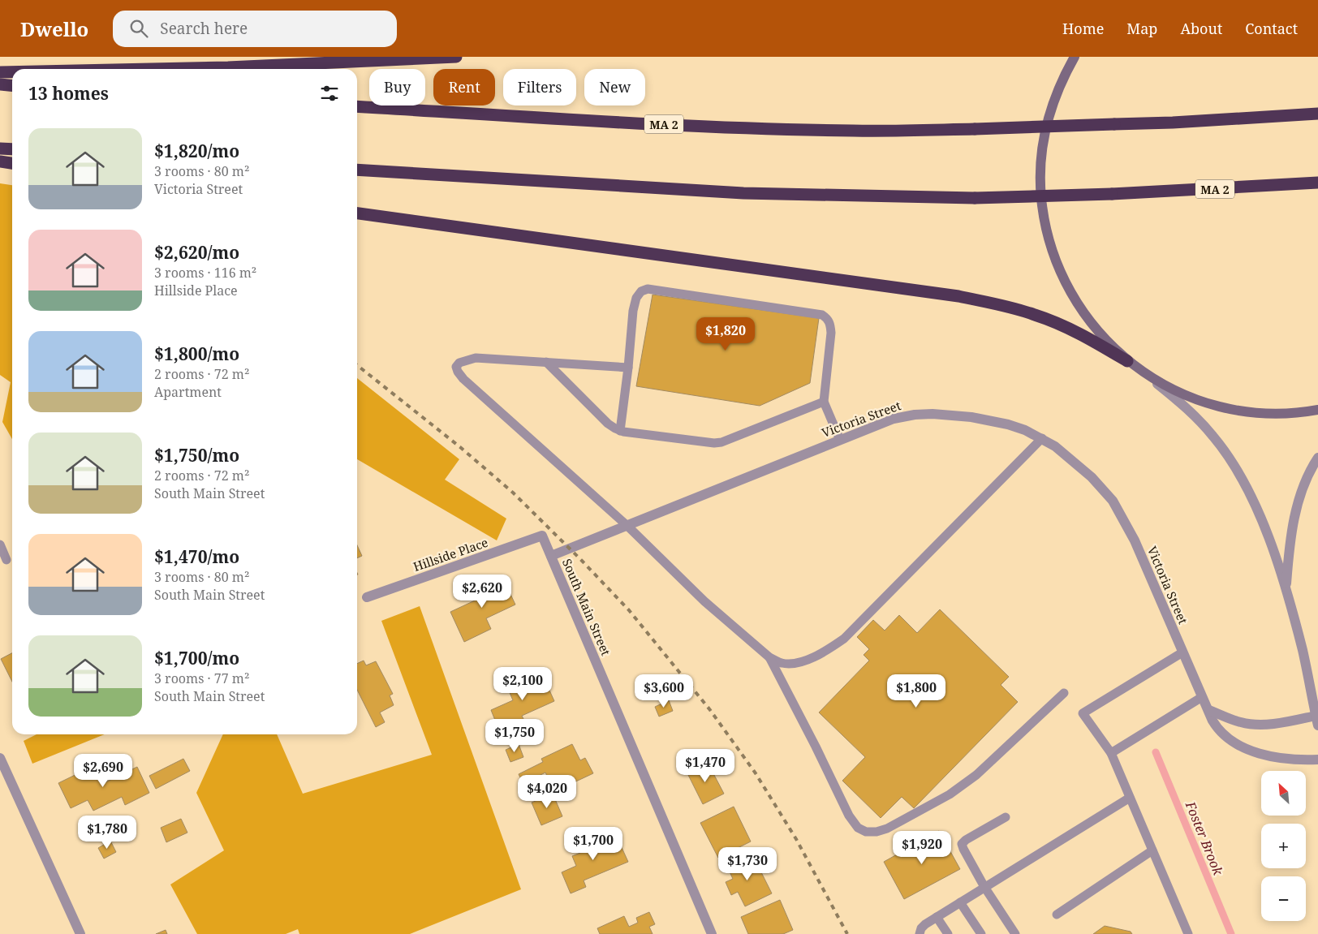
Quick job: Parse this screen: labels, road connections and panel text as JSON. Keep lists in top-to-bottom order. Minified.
{"streets":{"highway":["MA 2"],"street":["Victoria Street","Hillside Place","South Main Street"]},"crossings":[["Victoria Street","South Main Street"],["Hillside Place","South Main Street"]],"water":["Foster Brook"],"north":"top left","page":{"header":"Dwello","search":"Search here","nav":["Home","Map","About","Contact"],"chip":["Buy","Rent","Filters","New"],"heading":"13 homes","list":[{"name":"$1,820/mo","note":"3 rooms · 80 m² · Victoria Street"},{"name":"$2,620/mo","note":"3 rooms · 116 m² · Hillside Place"},{"name":"$1,800/mo","note":"2 rooms · 72 m² · Apartment"},{"name":"$1,750/mo","note":"2 rooms · 72 m² · South Main Street"},{"name":"$1,470/mo","note":"3 rooms · 80 m² · South Main Street"},{"name":"$1,700/mo","note":"3 rooms · 77 m² · South Main Street"}],"price":["$1,820","$2,620","$2,100","$3,600","$1,800","$1,750","$1,470","$2,690","$4,020","$1,780","$1,700","$1,920","$1,730"],"map_buttons":["+","−"]}}
